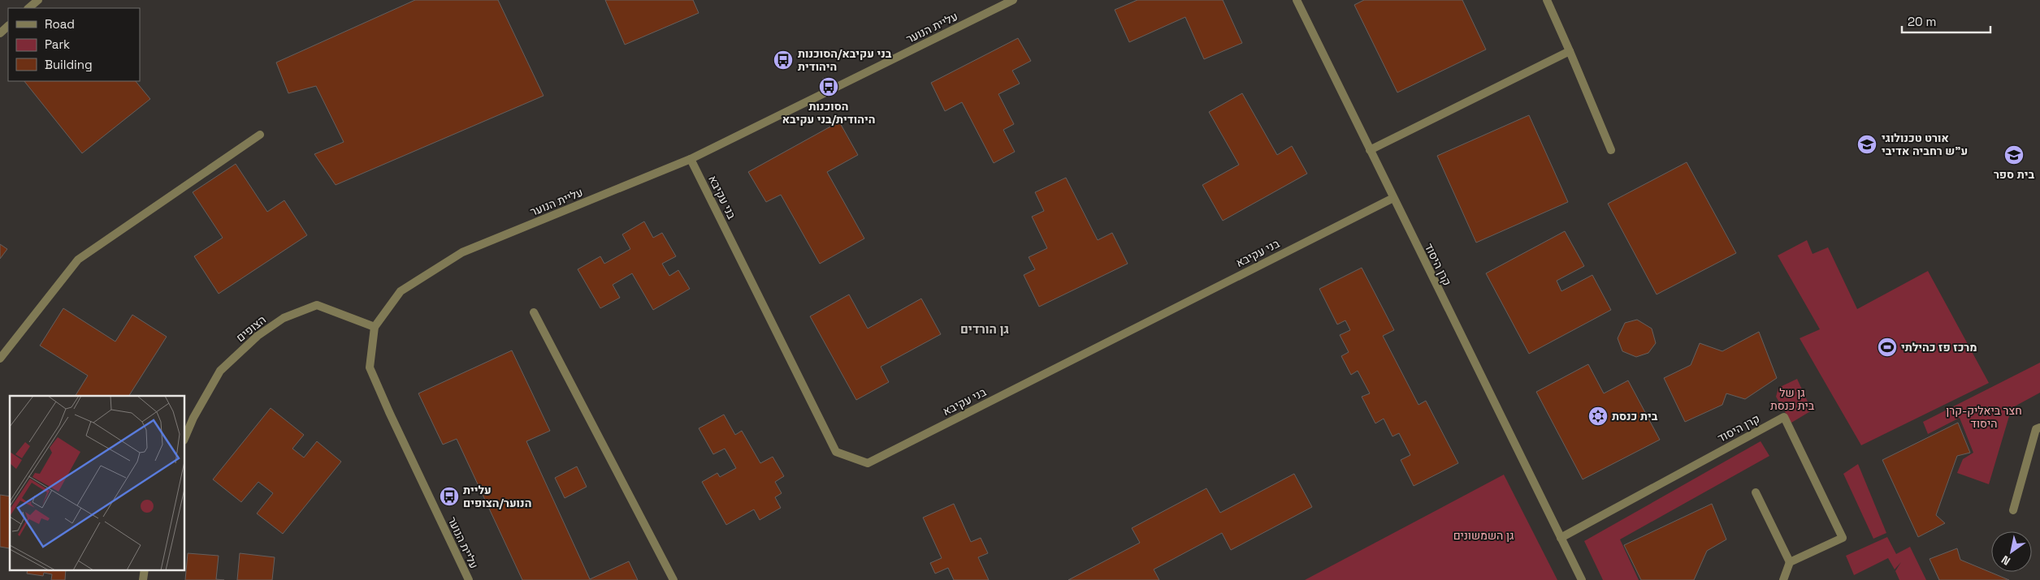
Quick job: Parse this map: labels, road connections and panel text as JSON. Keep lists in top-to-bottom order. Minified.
{"streets":{"street":["עליית הנוער","בני עקיבא","קרן היסוד","הצופים"]},"crossings":[["עליית הנוער","בני עקיבא"],["עליית הנוער","הצופים"],["בני עקיבא","קרן היסוד"]],"districts":["גן הורדים"],"parks":["גן של בית כנסת","חצר ביאליק-קרן היסוד","גן השמשונים"],"places":{"bus stop":["בני עקיבא/הסוכנות היהודית","הסוכנות היהודית/בני עקיבא","עליית הנוער/הצופים"],"school or university":["אורט טכנולוגי ע\"ש רחביה אדיבי","בית ספר"],"sports":["מרכז פז כהילתי"],"synagogue":["בית כנסת"]},"legend":["Road","Park","Building"],"scale_bar":"20 m","north":"bottom left"}
